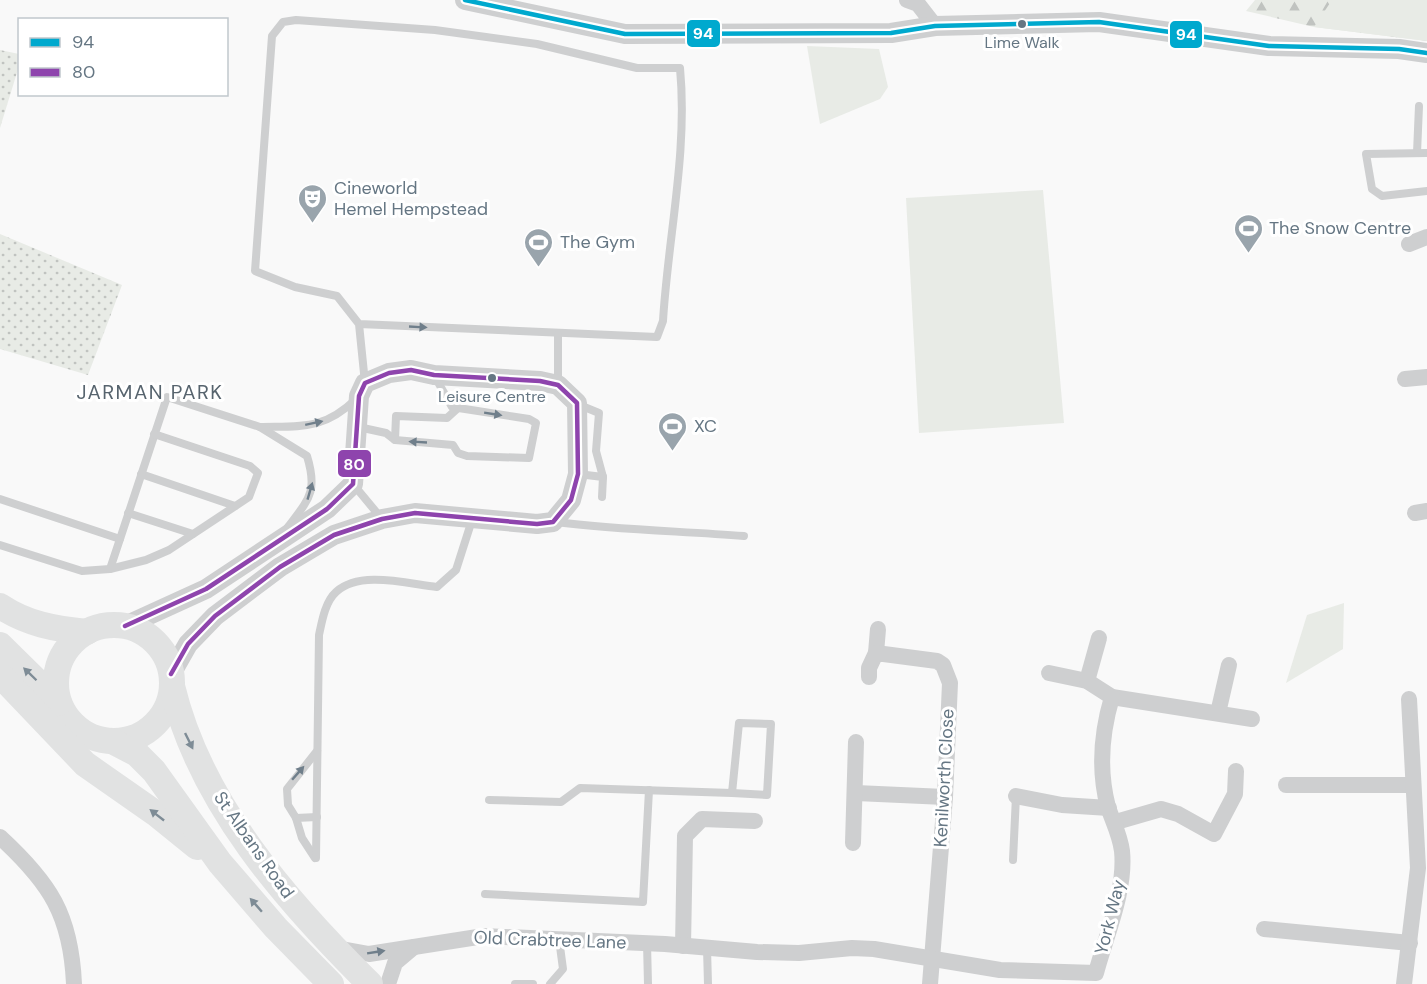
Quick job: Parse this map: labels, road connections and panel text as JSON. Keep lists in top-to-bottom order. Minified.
{"streets":{"main road":["St Albans Road"],"street":["Kenilworth Close","York Way","Old Crabtree Lane"]},"crossings":[["Kenilworth Close","York Way"],["Kenilworth Close","Old Crabtree Lane"],["St Albans Road","Old Crabtree Lane"],["York Way","Old Crabtree Lane"]],"districts":["JARMAN PARK"],"places":{"other":["Lime Walk","Leisure Centre"],"theatre":["Cineworld Hemel Hempstead"],"sports":["The Snow Centre","The Gym","XC"]},"lines":["transit line 94","transit line 80"],"legend":["94","80"]}
